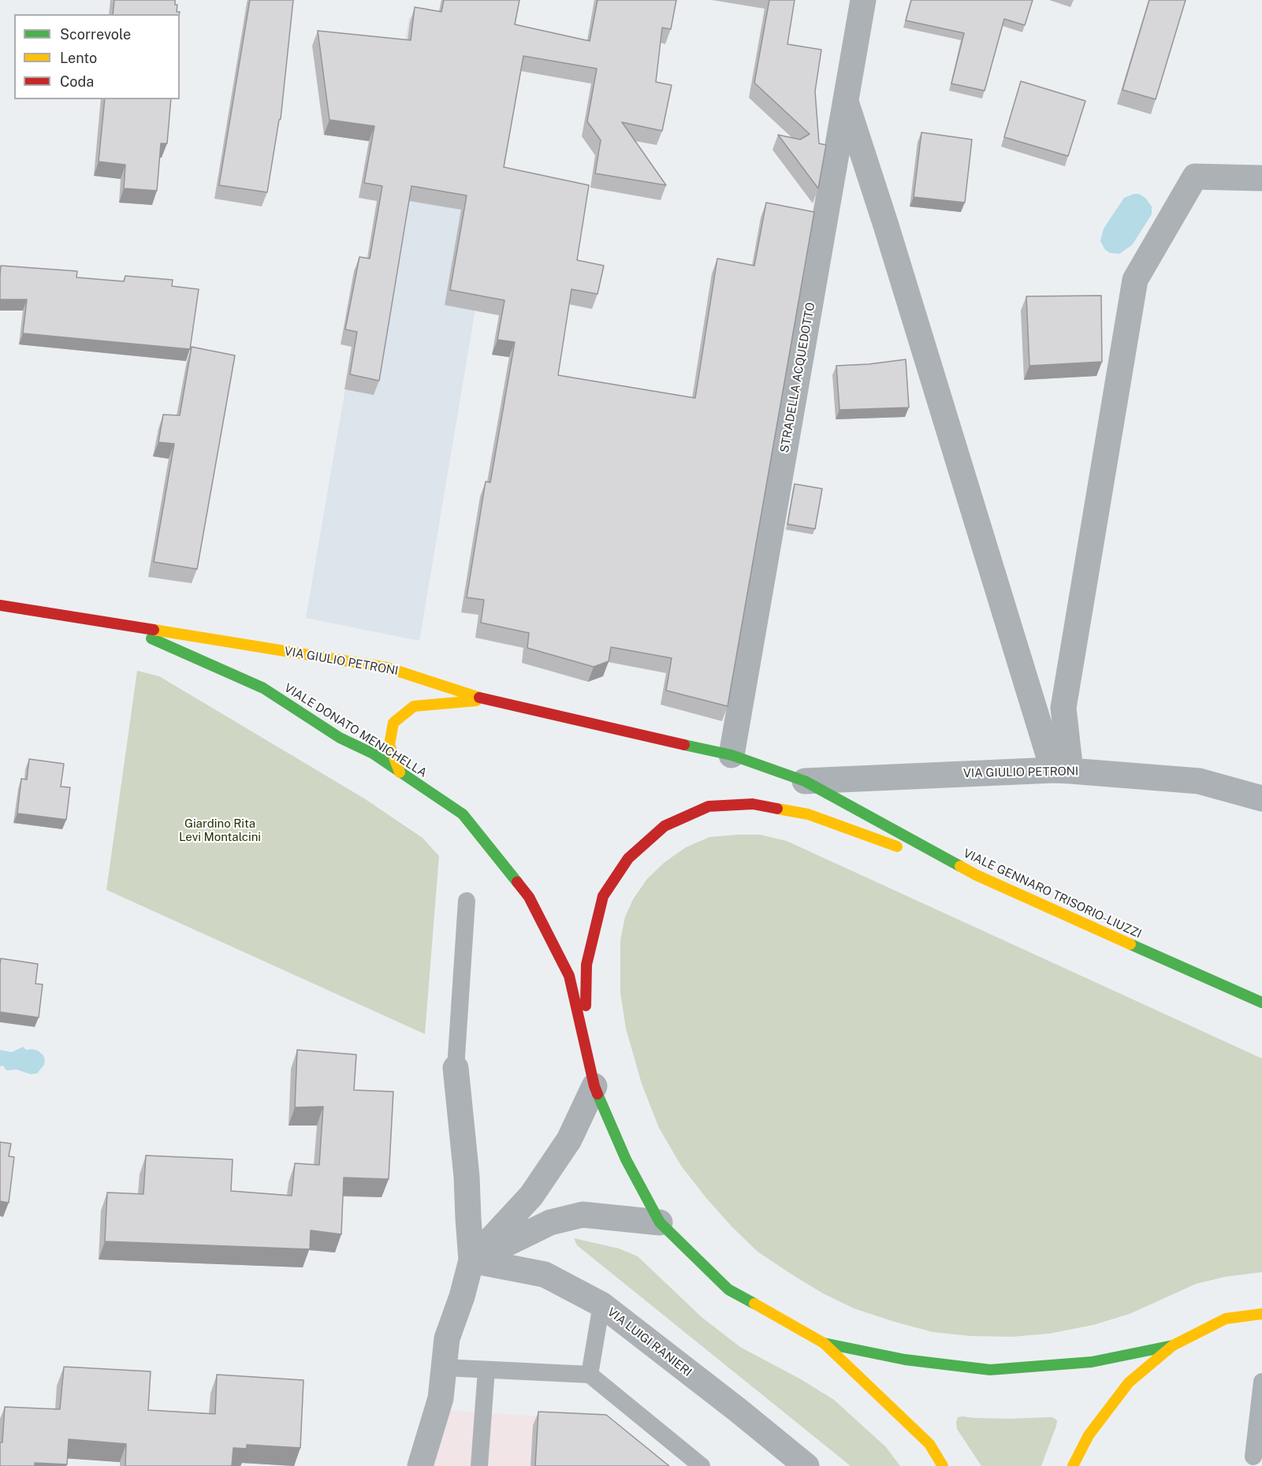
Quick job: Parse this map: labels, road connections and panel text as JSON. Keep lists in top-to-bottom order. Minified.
{"streets":{"main road":["VIA GIULIO PETRONI","VIALE DONATO MENICHELLA","VIALE GENNARO TRISORIO-LIUZZI"],"street":["STRADELLA ACQUEDOTTO","VIA LUIGI RANIERI"]},"crossings":[["STRADELLA ACQUEDOTTO","VIA GIULIO PETRONI"],["STRADELLA ACQUEDOTTO","VIALE GENNARO TRISORIO-LIUZZI"],["VIA GIULIO PETRONI","VIALE DONATO MENICHELLA"],["VIA GIULIO PETRONI","VIALE GENNARO TRISORIO-LIUZZI"]],"parks":["Giardino Rita Levi Montalcini"],"legend":["Scorrevole","Lento","Coda"]}
